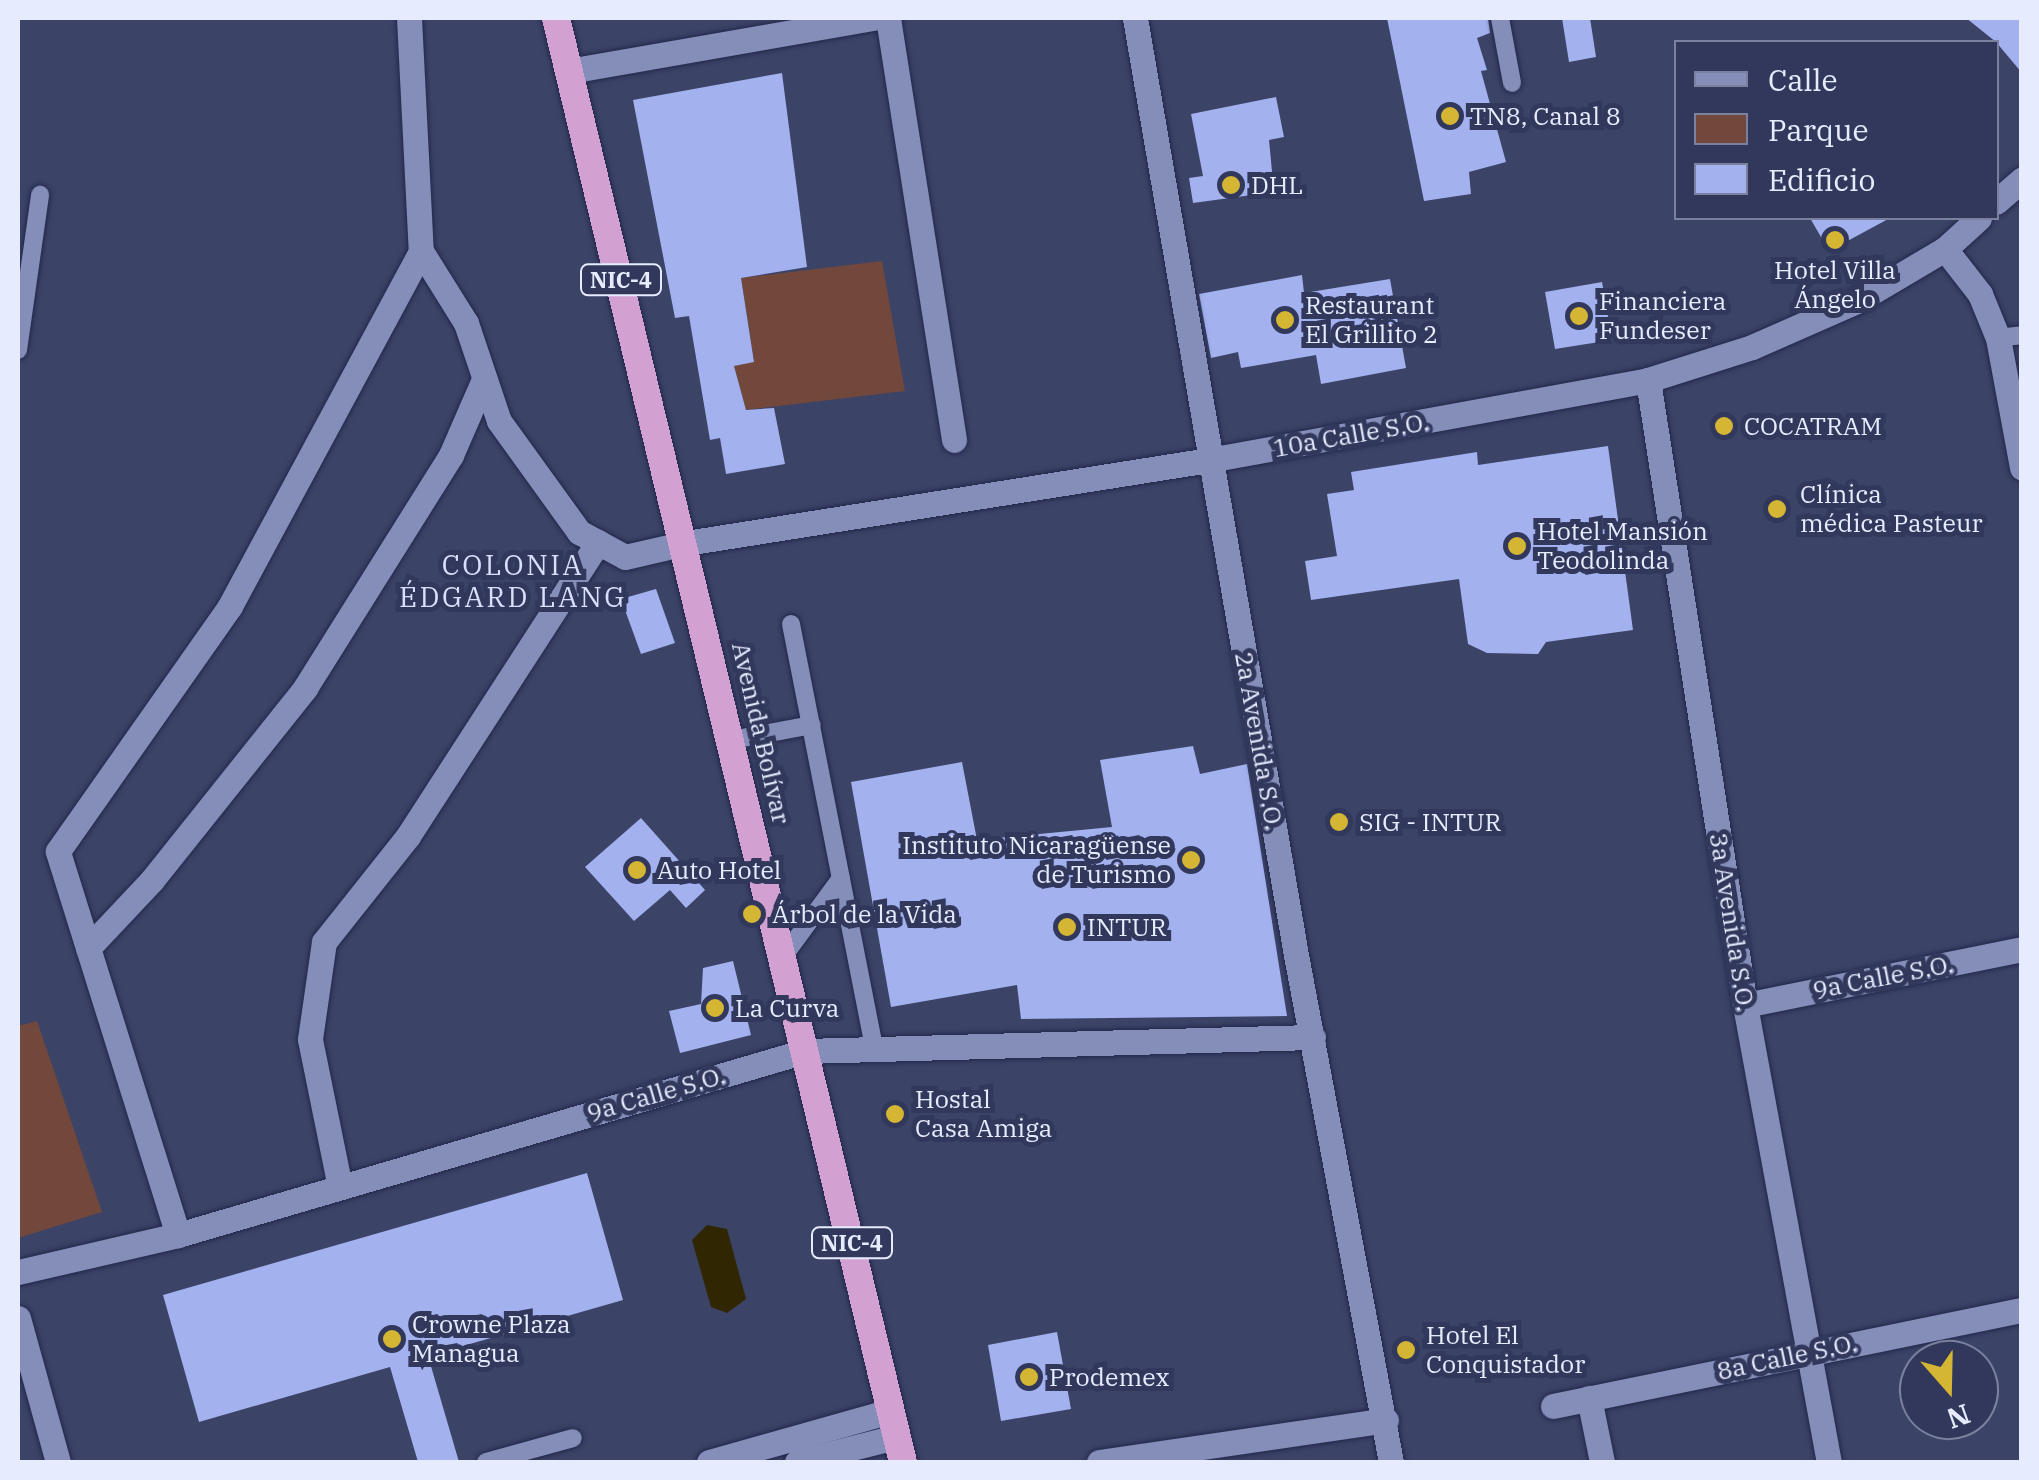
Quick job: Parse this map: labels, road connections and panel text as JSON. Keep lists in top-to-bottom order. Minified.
{"streets":{"highway":["NIC-4","Avenida Bolívar"],"street":["10a Calle S.O.","2a Avenida S.O.","3a Avenida S.O.","9a Calle S.O.","8a Calle S.O."]},"crossings":[["10a Calle S.O.","Avenida Bolívar"],["10a Calle S.O.","2a Avenida S.O."],["10a Calle S.O.","3a Avenida S.O."],["Avenida Bolívar","9a Calle S.O."],["2a Avenida S.O.","9a Calle S.O."],["3a Avenida S.O.","9a Calle S.O."],["3a Avenida S.O.","8a Calle S.O."]],"districts":["COLONIA ÉDGARD LANG"],"places":["TN8, Canal 8","DHL","Hotel Villa Ángelo","Financiera Fundeser","Restaurant El Grillito 2","COCATRAM","Clínica médica Pasteur","Hotel Mansión Teodolinda","SIG - INTUR","Instituto Nicaragüense de Turismo","Auto Hotel","Árbol de la Vida","INTUR","La Curva","Hostal Casa Amiga","Crowne Plaza Managua","Hotel El Conquistador","Prodemex"],"legend":["Calle","Parque","Edificio"],"north":"bottom"}
